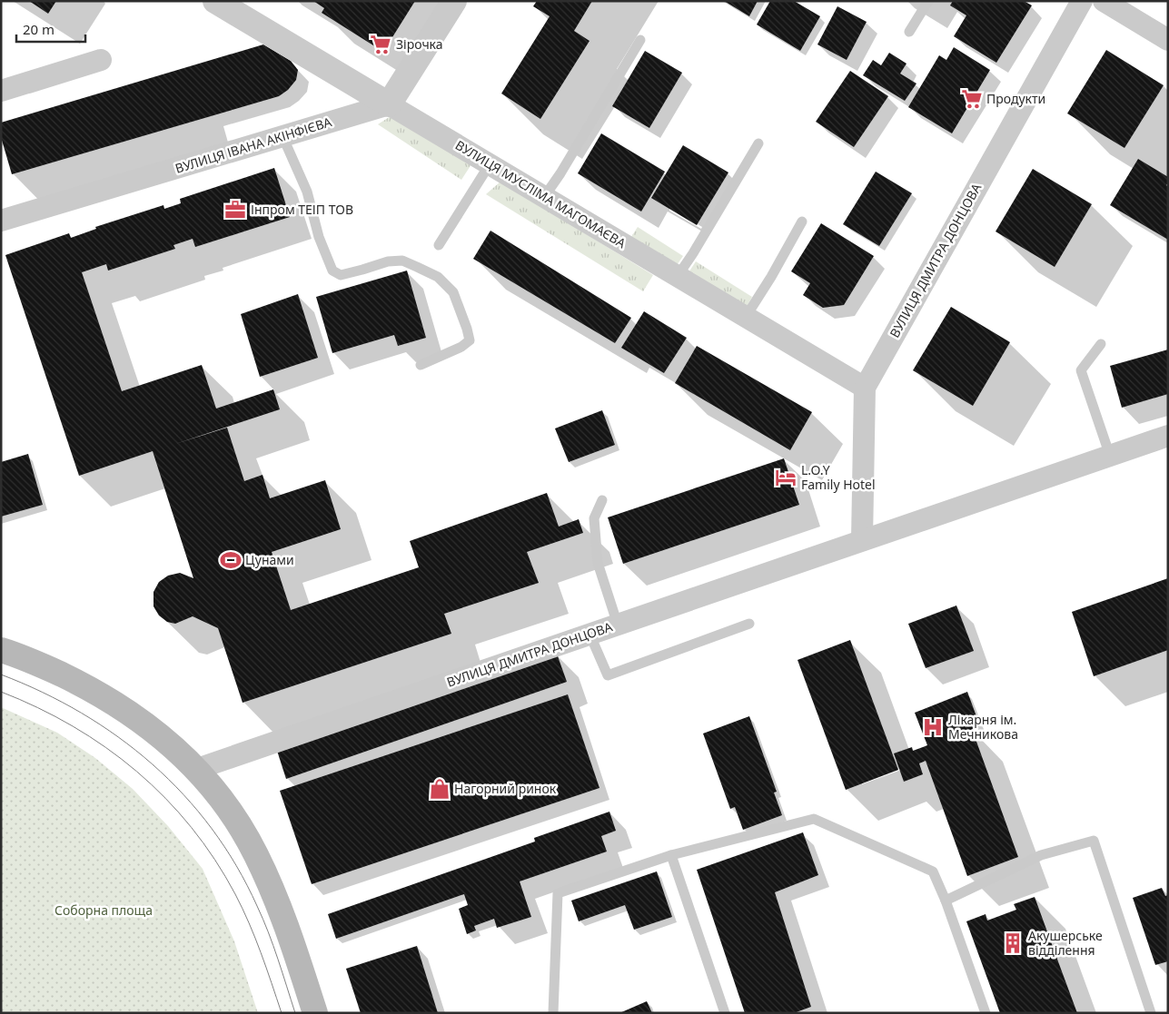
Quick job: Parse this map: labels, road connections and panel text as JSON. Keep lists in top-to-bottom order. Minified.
{"streets":{"street":["ВУЛИЦЯ ІВАНА АКІНФІЄВА","ВУЛИЦЯ МУСЛІМА МАГОМАЄВА","ВУЛИЦЯ ДМИТРА ДОНЦОВА"]},"crossings":[["ВУЛИЦЯ ІВАНА АКІНФІЄВА","ВУЛИЦЯ МУСЛІМА МАГОМАЄВА"],["ВУЛИЦЯ МУСЛІМА МАГОМАЄВА","ВУЛИЦЯ ДМИТРА ДОНЦОВА"]],"parks":["Соборна площа"],"places":{"supermarket":["Зірочка","Продукти"],"office":["Інпром ТЕІП ТОВ"],"hotel":["L.O.Y Family Hotel"],"sports":["Цунами"],"hospital":["Лікарня ім. Мечникова"],"shop":["Нагорний ринок"],"building":["Акушерське відділення"]},"scale_bar":"20 m"}
